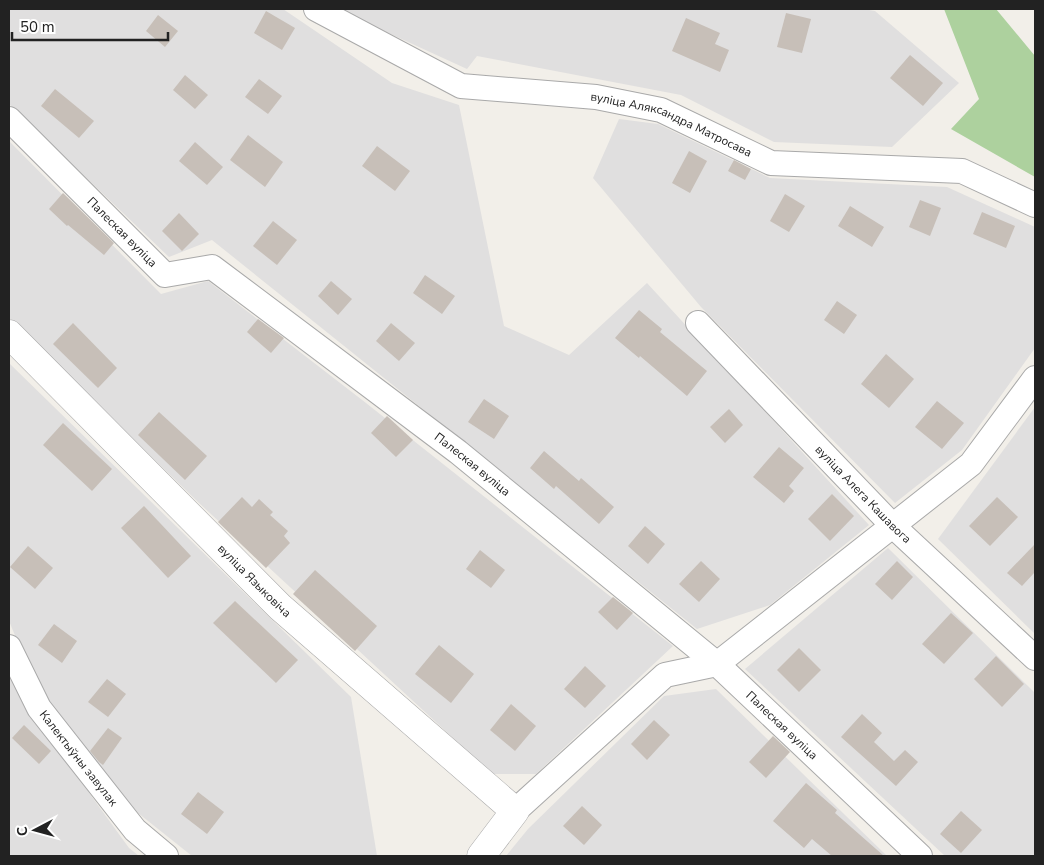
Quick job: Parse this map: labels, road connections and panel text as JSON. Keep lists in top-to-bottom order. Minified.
{"streets":{"street":["вуліца Аляксандра Матросава","Палеская вуліца","вуліца Алега Кашавога","вуліца Языковіча","Калектыўны завулак"]},"scale_bar":"50 m","north":"left"}
